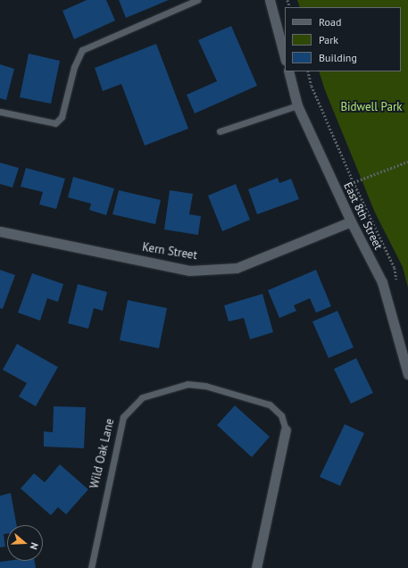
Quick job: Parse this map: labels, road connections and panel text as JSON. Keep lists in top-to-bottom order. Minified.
{"streets":{"street":["East 8th Street","Kern Street","Wild Oak Lane"]},"crossings":[["East 8th Street","Kern Street"]],"parks":["Bidwell Park"],"legend":["Road","Park","Building"],"north":"right"}
